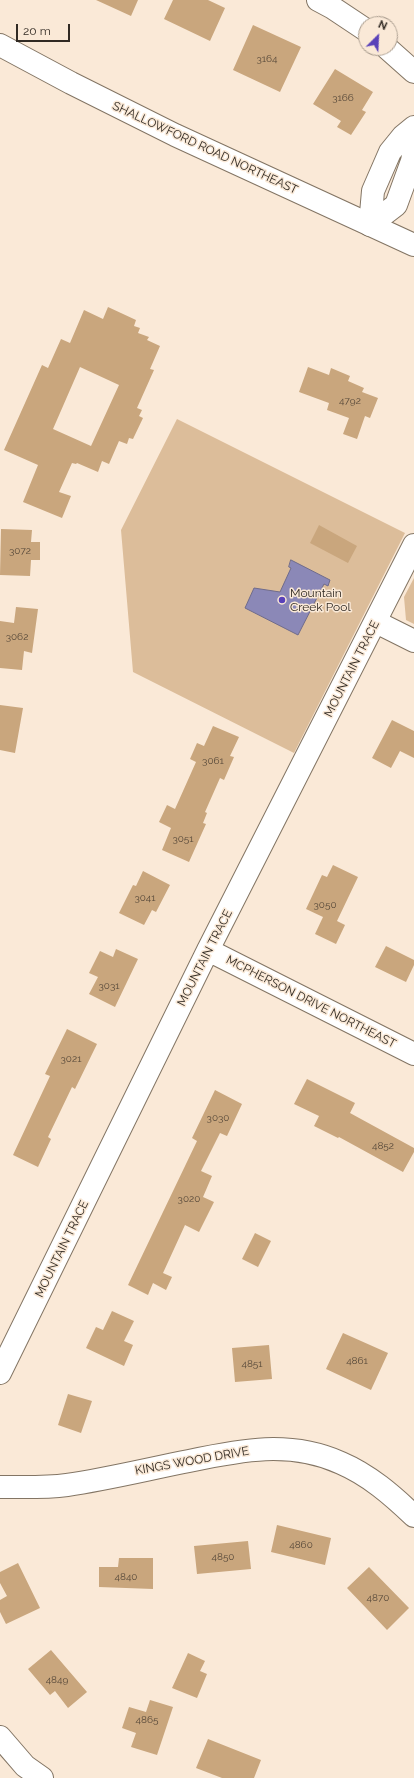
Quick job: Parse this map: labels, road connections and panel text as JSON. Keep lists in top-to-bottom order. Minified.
{"streets":{"street":["SHALLOWFORD ROAD NORTHEAST","MOUNTAIN TRACE","MCPHERSON DRIVE NORTHEAST","KINGS WOOD DRIVE"]},"crossings":[["MOUNTAIN TRACE","MCPHERSON DRIVE NORTHEAST"]],"places":["Mountain Creek Pool"],"house_numbers":["3164","3166","4792","3072","3062","3061","3051","3041","3050","3031","3021","3030","4852","3020","4861","4851","4860","4850","4840","4870","4849","4865"],"scale_bar":"20 m","north":"top right"}
